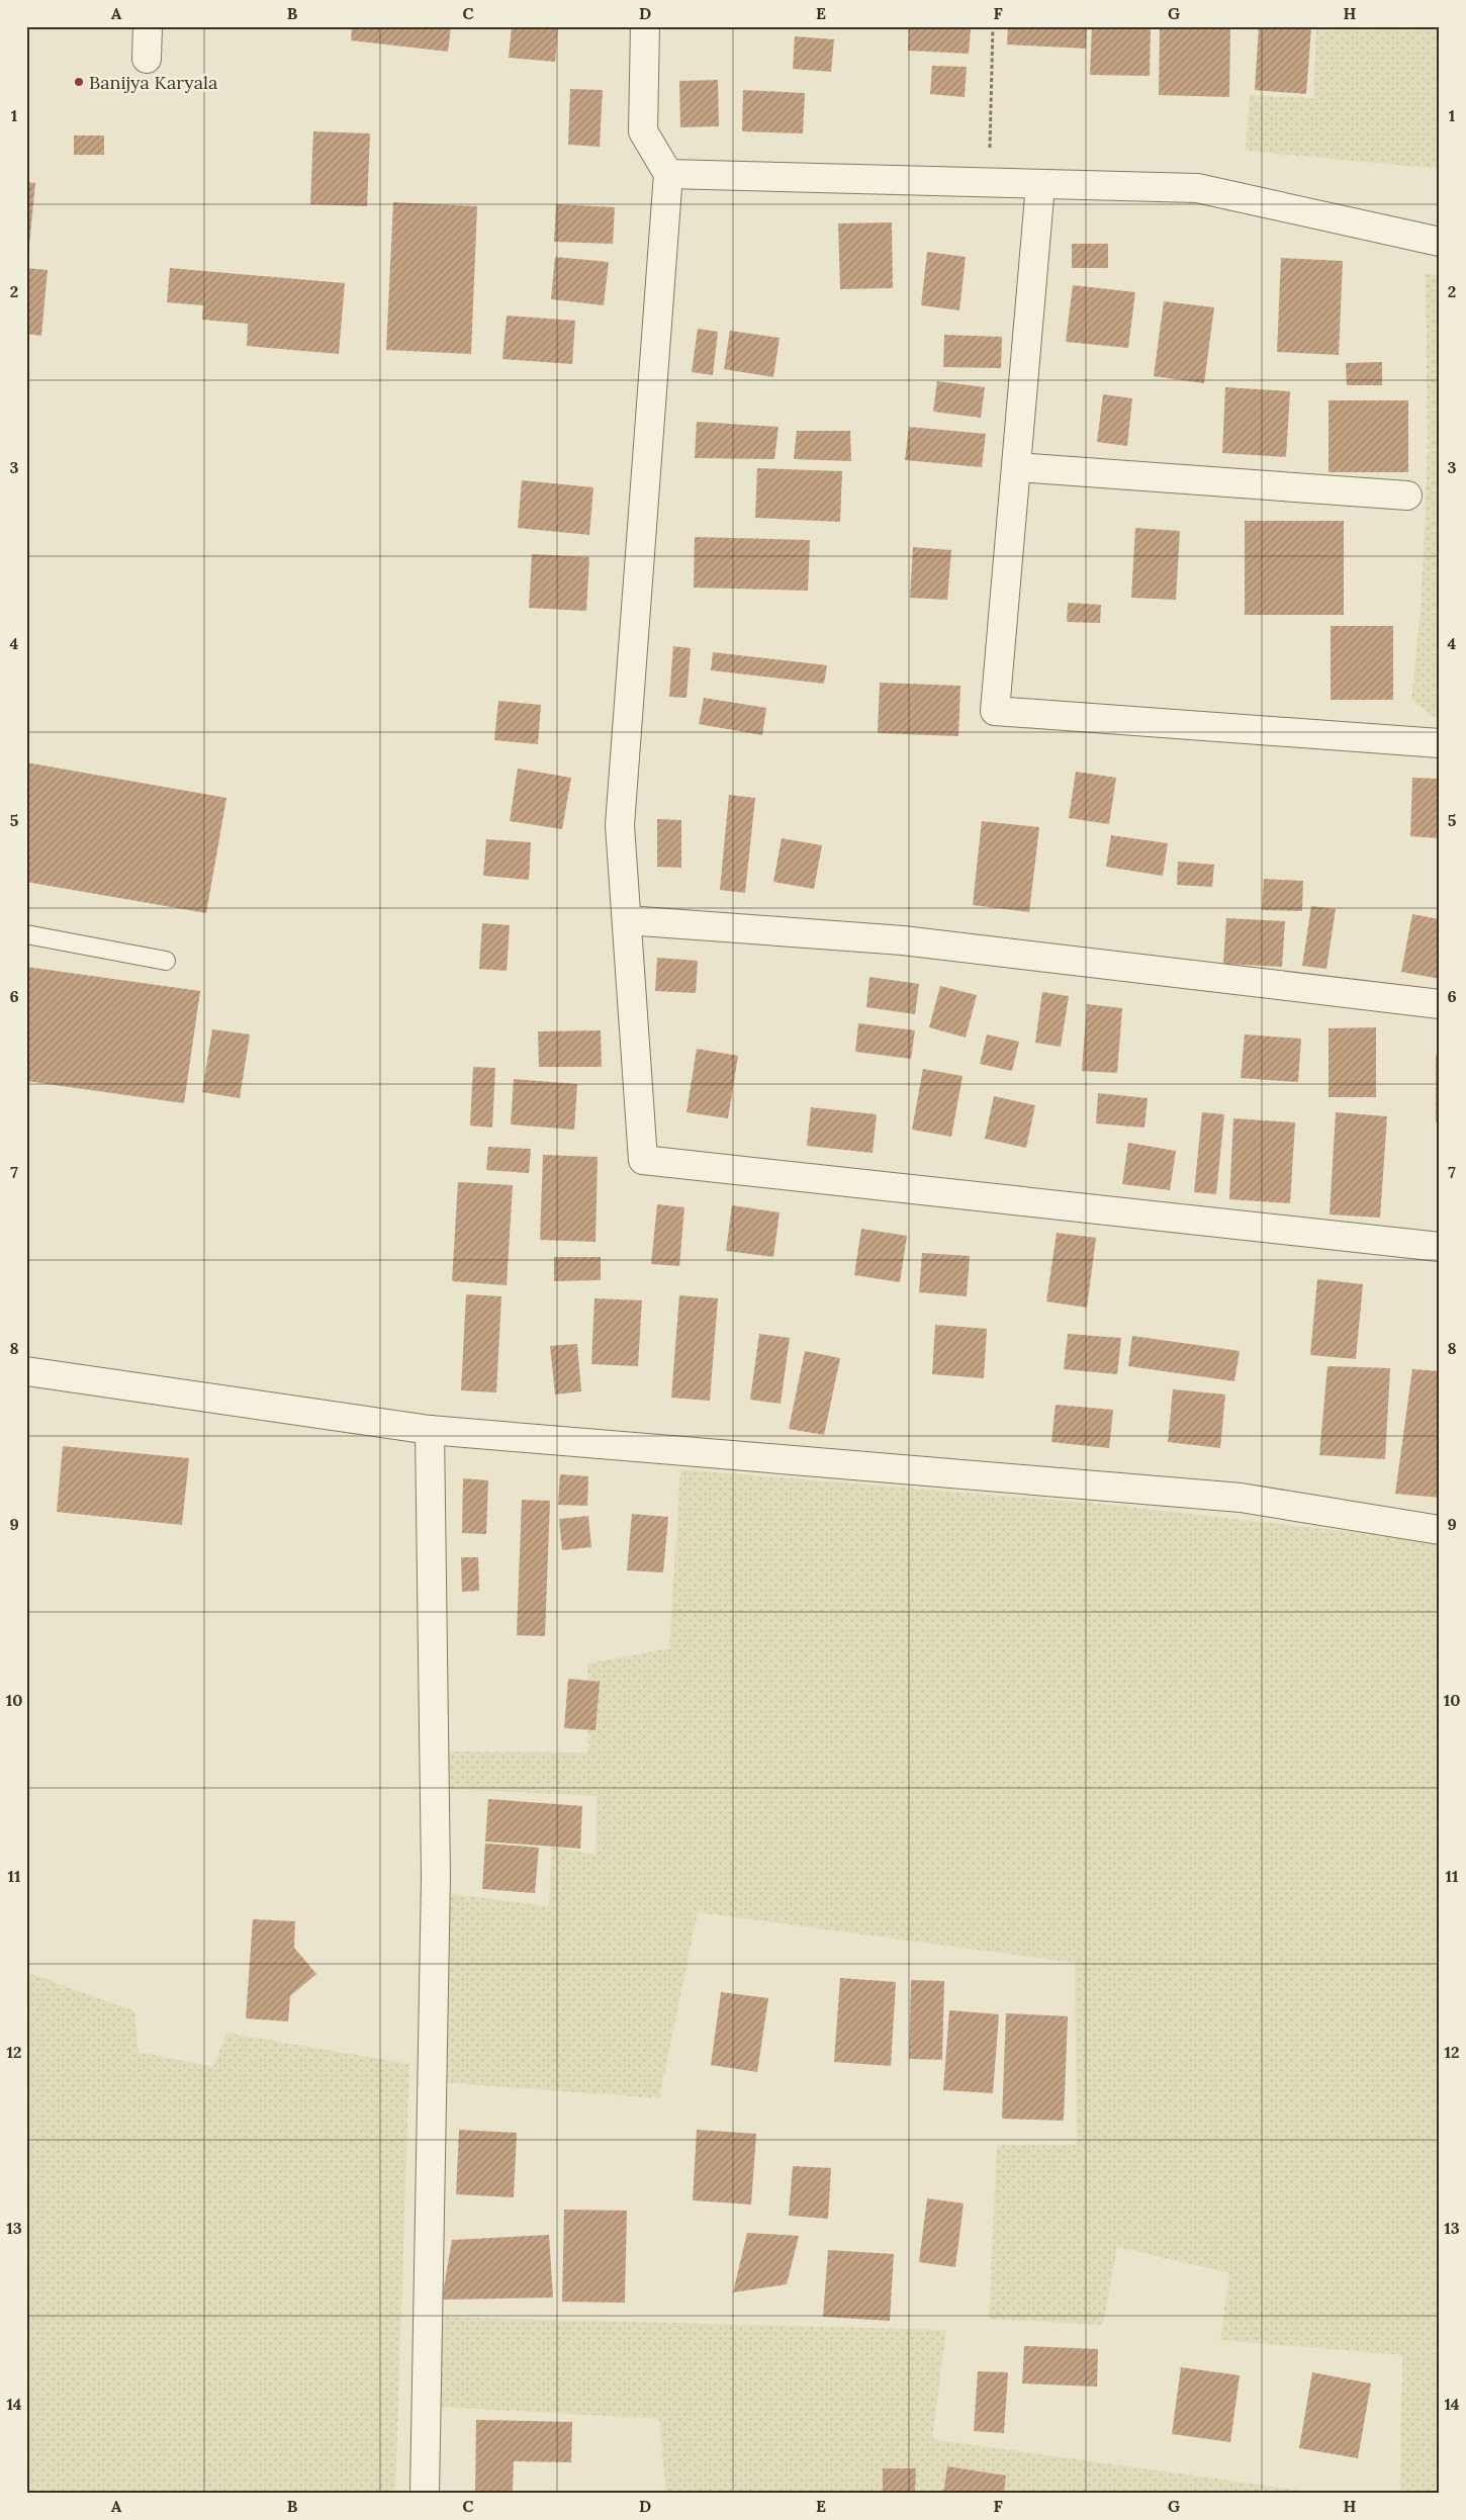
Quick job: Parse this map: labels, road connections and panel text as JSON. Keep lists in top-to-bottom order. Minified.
{"places":["Banijya Karyala"],"grid":{"columns":["A","B","C","D","E","F","G","H"],"rows":["1","2","3","4","5","6","7","8","9","10","11","12","13","14"]}}
